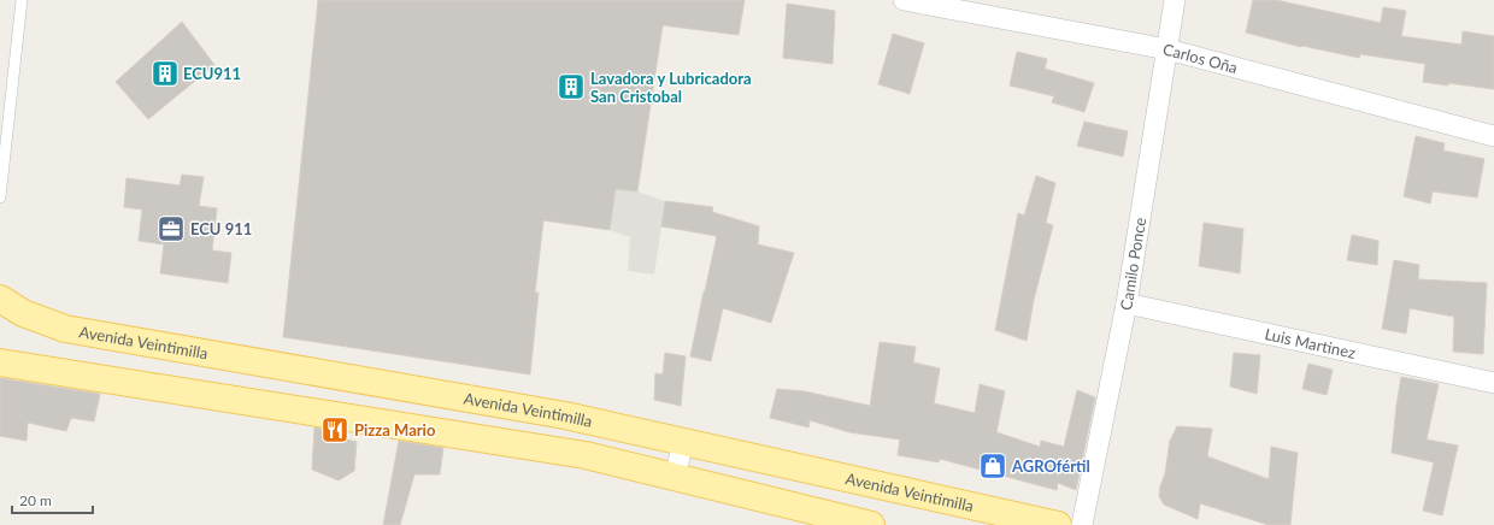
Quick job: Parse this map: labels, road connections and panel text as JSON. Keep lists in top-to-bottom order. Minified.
{"streets":{"main road":["Avenida Veintimilla"],"street":["Carlos Oña","Camilo Ponce","Luis Martinez"]},"crossings":[["Carlos Oña","Camilo Ponce"],["Camilo Ponce","Luis Martinez"]],"places":{"building":["ECU911","Lavadora y Lubricadora San Cristobal"],"office":["ECU 911"],"restaurant":["Pizza Mario"],"shop":["AGROfértil"]},"scale_bar":"20 m"}
